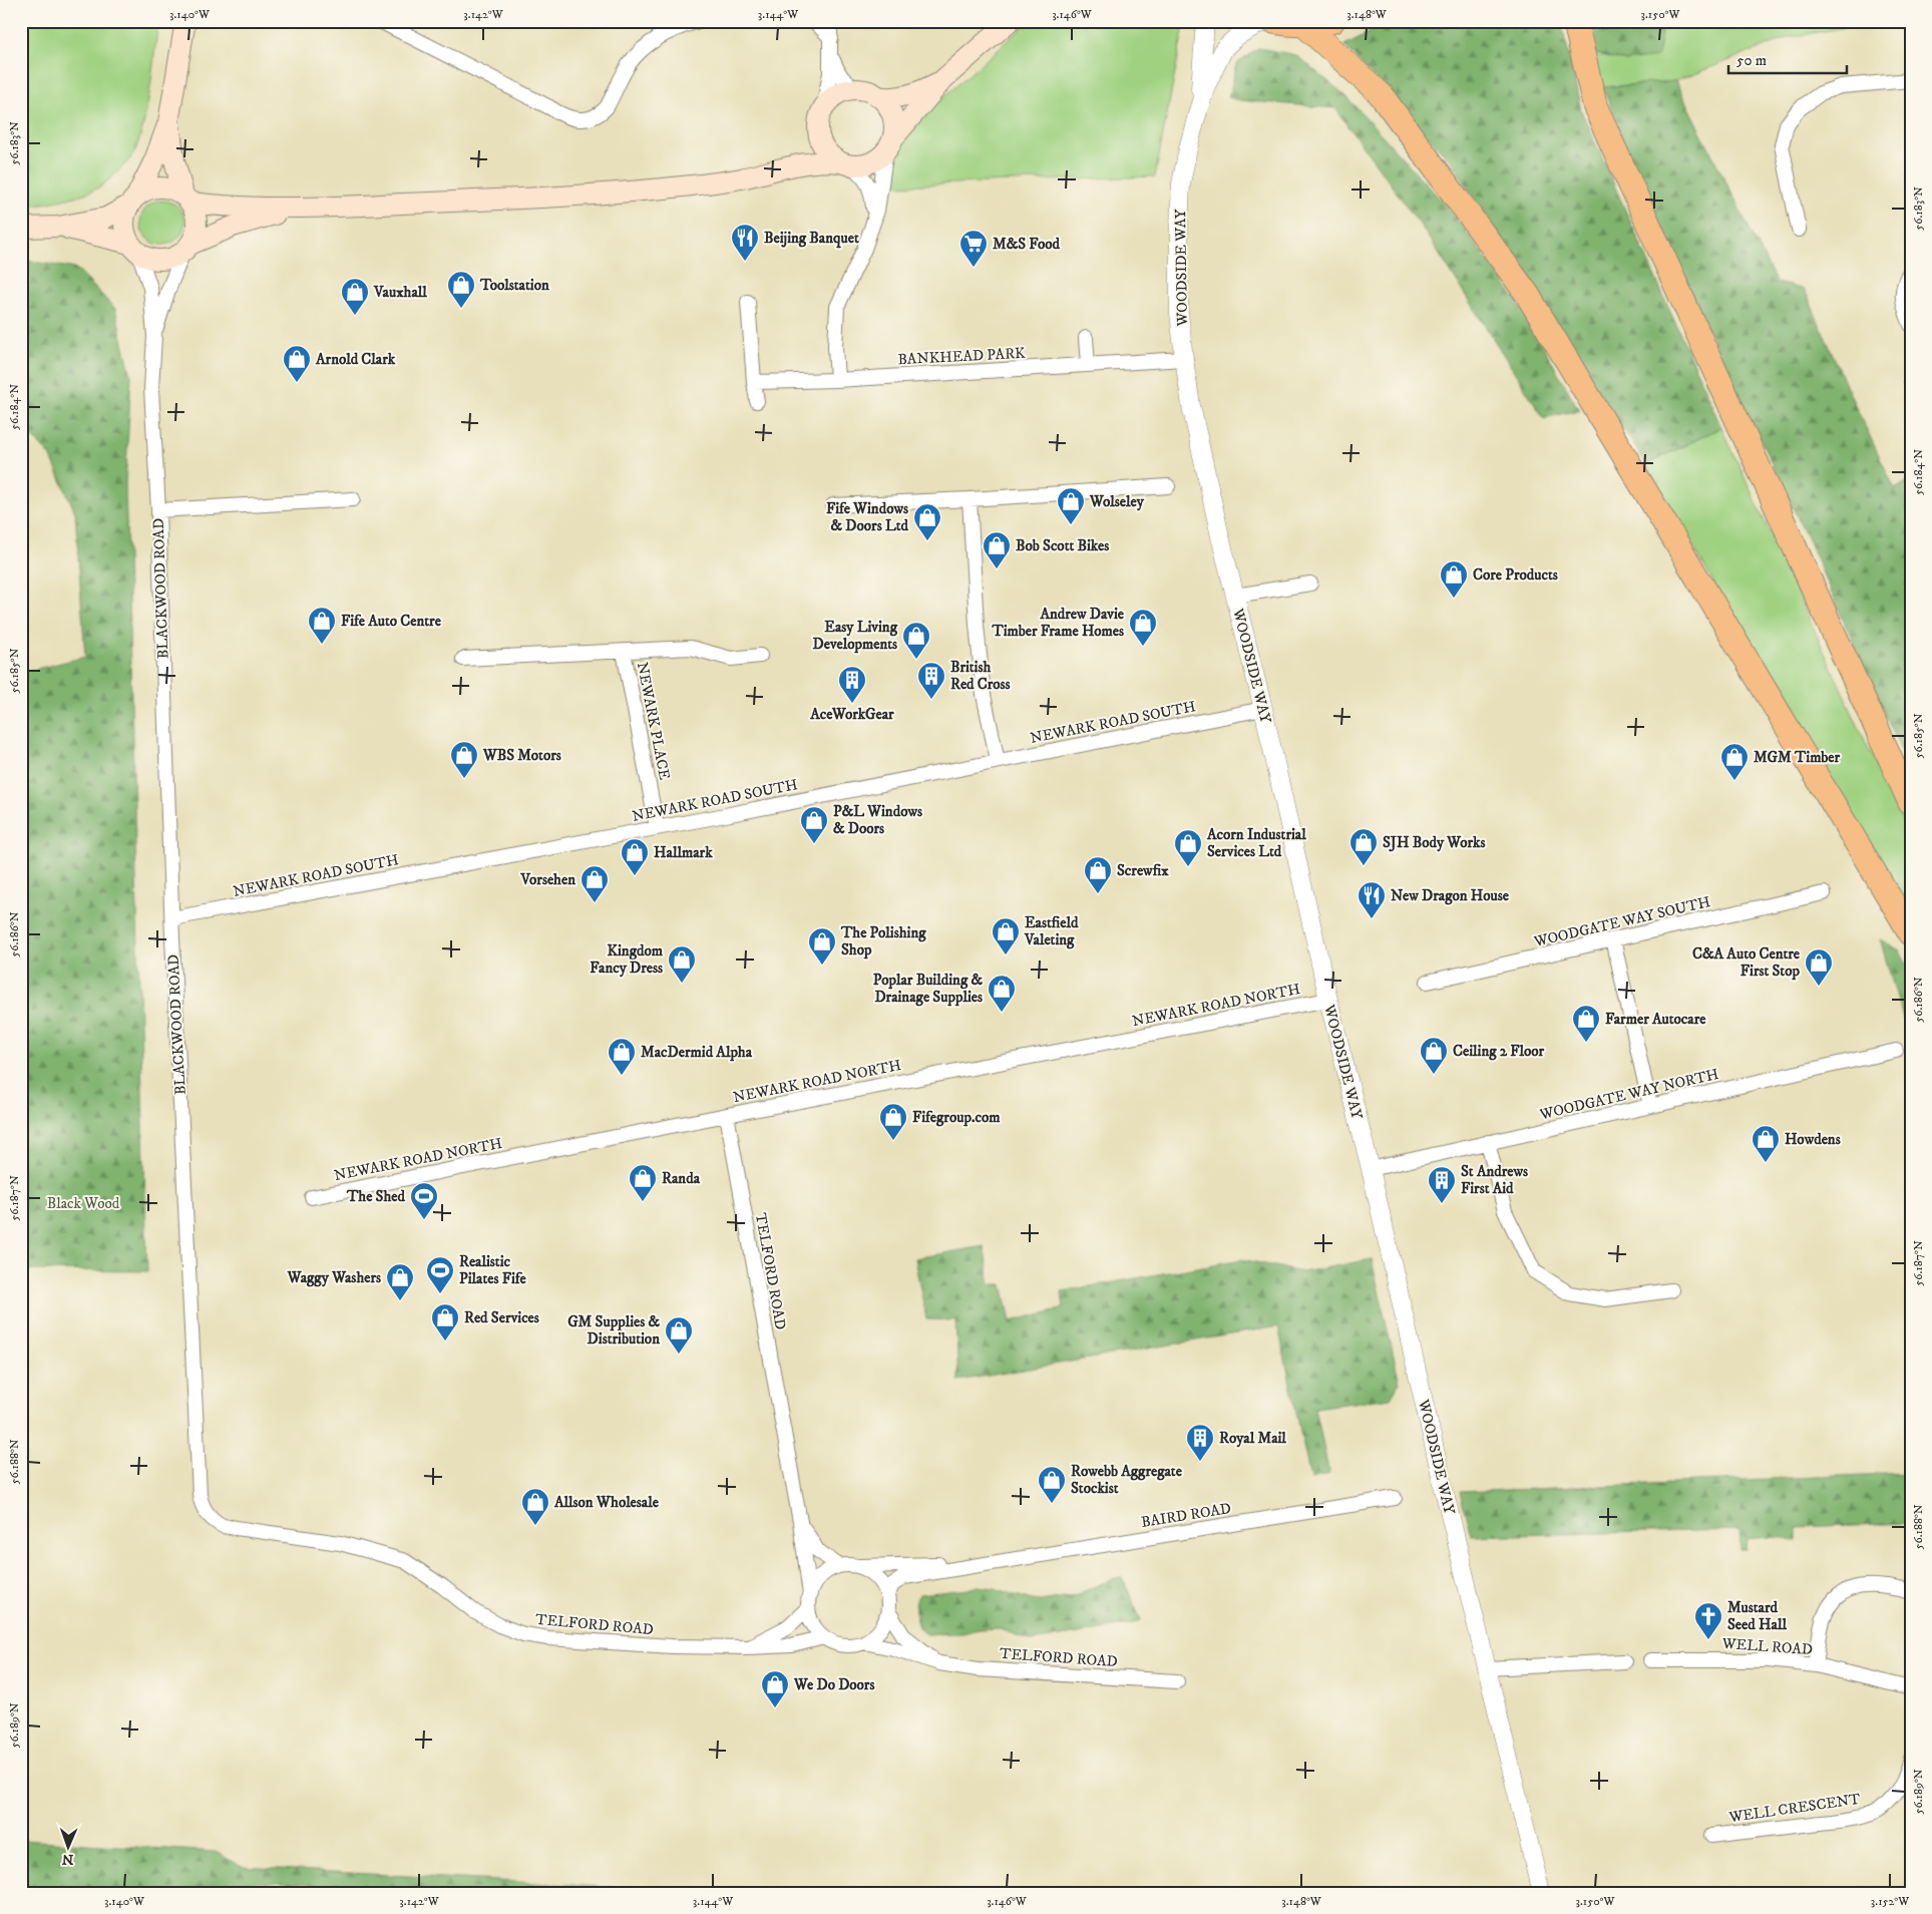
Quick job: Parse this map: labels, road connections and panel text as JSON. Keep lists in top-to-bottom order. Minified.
{"streets":{"street":["WOODSIDE WAY","BANKHEAD PARK","BLACKWOOD ROAD","NEWARK PLACE","NEWARK ROAD SOUTH","WOODGATE WAY SOUTH","NEWARK ROAD NORTH","WOODGATE WAY NORTH","TELFORD ROAD","BAIRD ROAD","WELL ROAD","WELL CRESCENT"]},"crossings":[["WOODSIDE WAY","BANKHEAD PARK"],["WOODSIDE WAY","NEWARK ROAD SOUTH"],["WOODSIDE WAY","NEWARK ROAD NORTH"],["WOODSIDE WAY","WOODGATE WAY NORTH"],["BLACKWOOD ROAD","NEWARK ROAD SOUTH"],["BLACKWOOD ROAD","TELFORD ROAD"],["NEWARK PLACE","NEWARK ROAD SOUTH"],["NEWARK ROAD NORTH","TELFORD ROAD"],["TELFORD ROAD","BAIRD ROAD"]],"parks":["Black Wood"],"places":{"restaurant":["Beijing Banquet","New Dragon House"],"supermarket":["M&S Food"],"shop":["Toolstation","Vauxhall","Arnold Clark","Wolseley","Fife Windows & Doors Ltd","Bob Scott Bikes","Core Products","Fife Auto Centre","Andrew Davie Timber Frame Homes","Easy Living Developments","WBS Motors","MGM Timber","P&L Windows & Doors","SJH Body Works","Acorn Industrial Services Ltd","Hallmark","Screwfix","Vorsehen","Eastfield Valeting","The Polishing Shop","Kingdom Fancy Dress","C&A Auto Centre First Stop","Poplar Building & Drainage Supplies","Farmer Autocare","Ceiling 2 Floor","MacDermid Alpha","Fifegroup.com","Howdens","Randa","Waggy Washers","Red Services","GM Supplies & Distribution","Rowebb Aggregate Stockist","Allson Wholesale","We Do Doors"],"building":["British Red Cross","AceWorkGear","St Andrews First Aid","Royal Mail"],"sports":["The Shed","Realistic Pilates Fife"],"church":["Mustard Seed Hall"]},"scale_bar":"50 m","north":"bottom","coordinates":["3.140°W","3.142°W","3.144°W","3.146°W","3.148°W","3.150°W","56.183°N","56.184°N","56.185°N","56.186°N","56.187°N","56.188°N","56.189°N","3.152°W"]}
